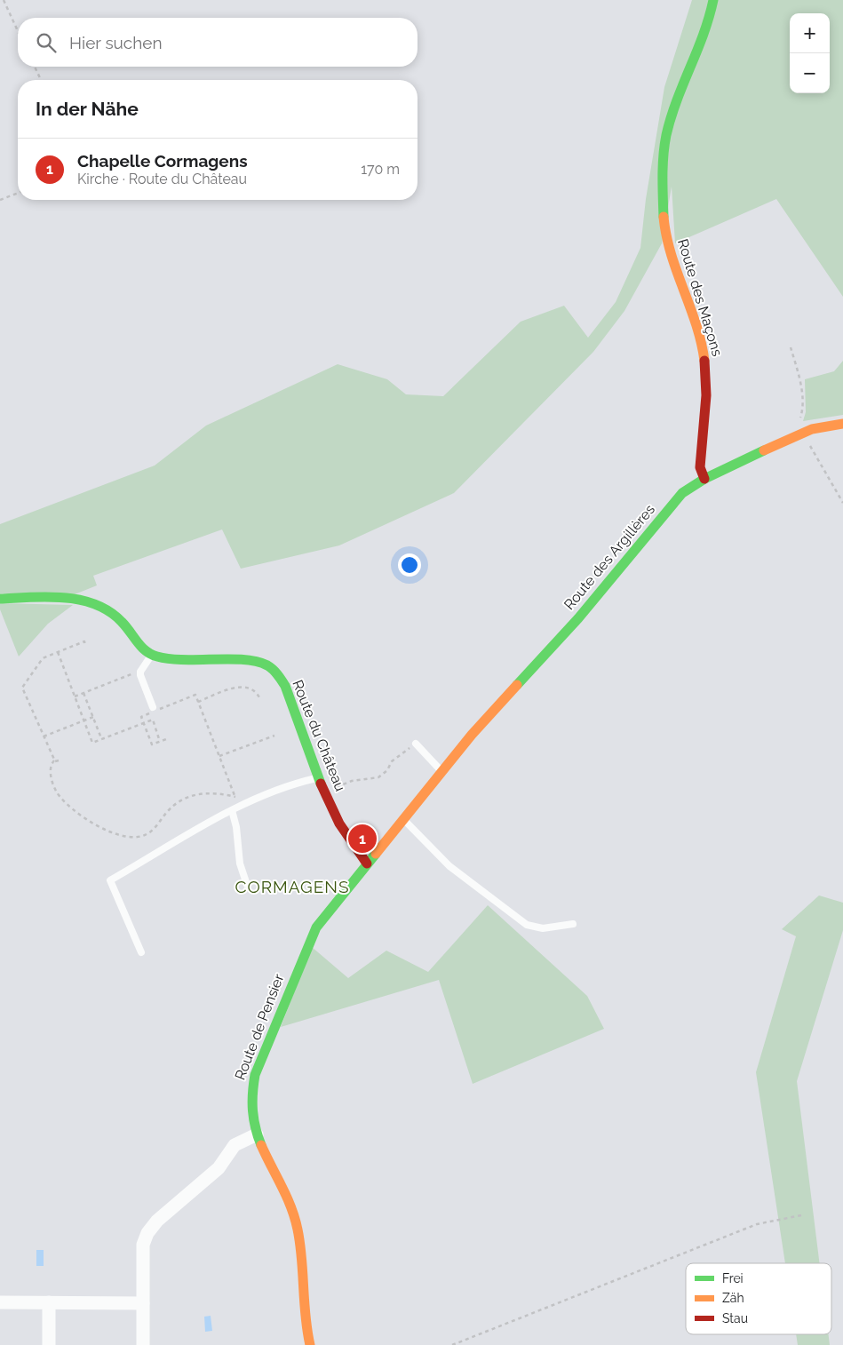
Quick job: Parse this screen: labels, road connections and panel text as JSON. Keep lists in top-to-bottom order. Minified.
{"streets":{"street":["Route des Maçons","Route des Argillères","Route du Château","Route de Pensier"]},"crossings":[["Route des Maçons","Route des Argillères"],["Route des Argillères","Route du Château"],["Route des Argillères","Route de Pensier"],["Route du Château","Route de Pensier"]],"districts":["CORMAGENS"],"legend":["Frei","Zäh","Stau"],"page":{"map_buttons":["+","−"],"search":"Hier suchen","heading":"In der Nähe","list":[{"mark":"1","name":"Chapelle Cormagens","note":"Kirche · Route du Château","value":"170 m"}],"pins":"1"}}
